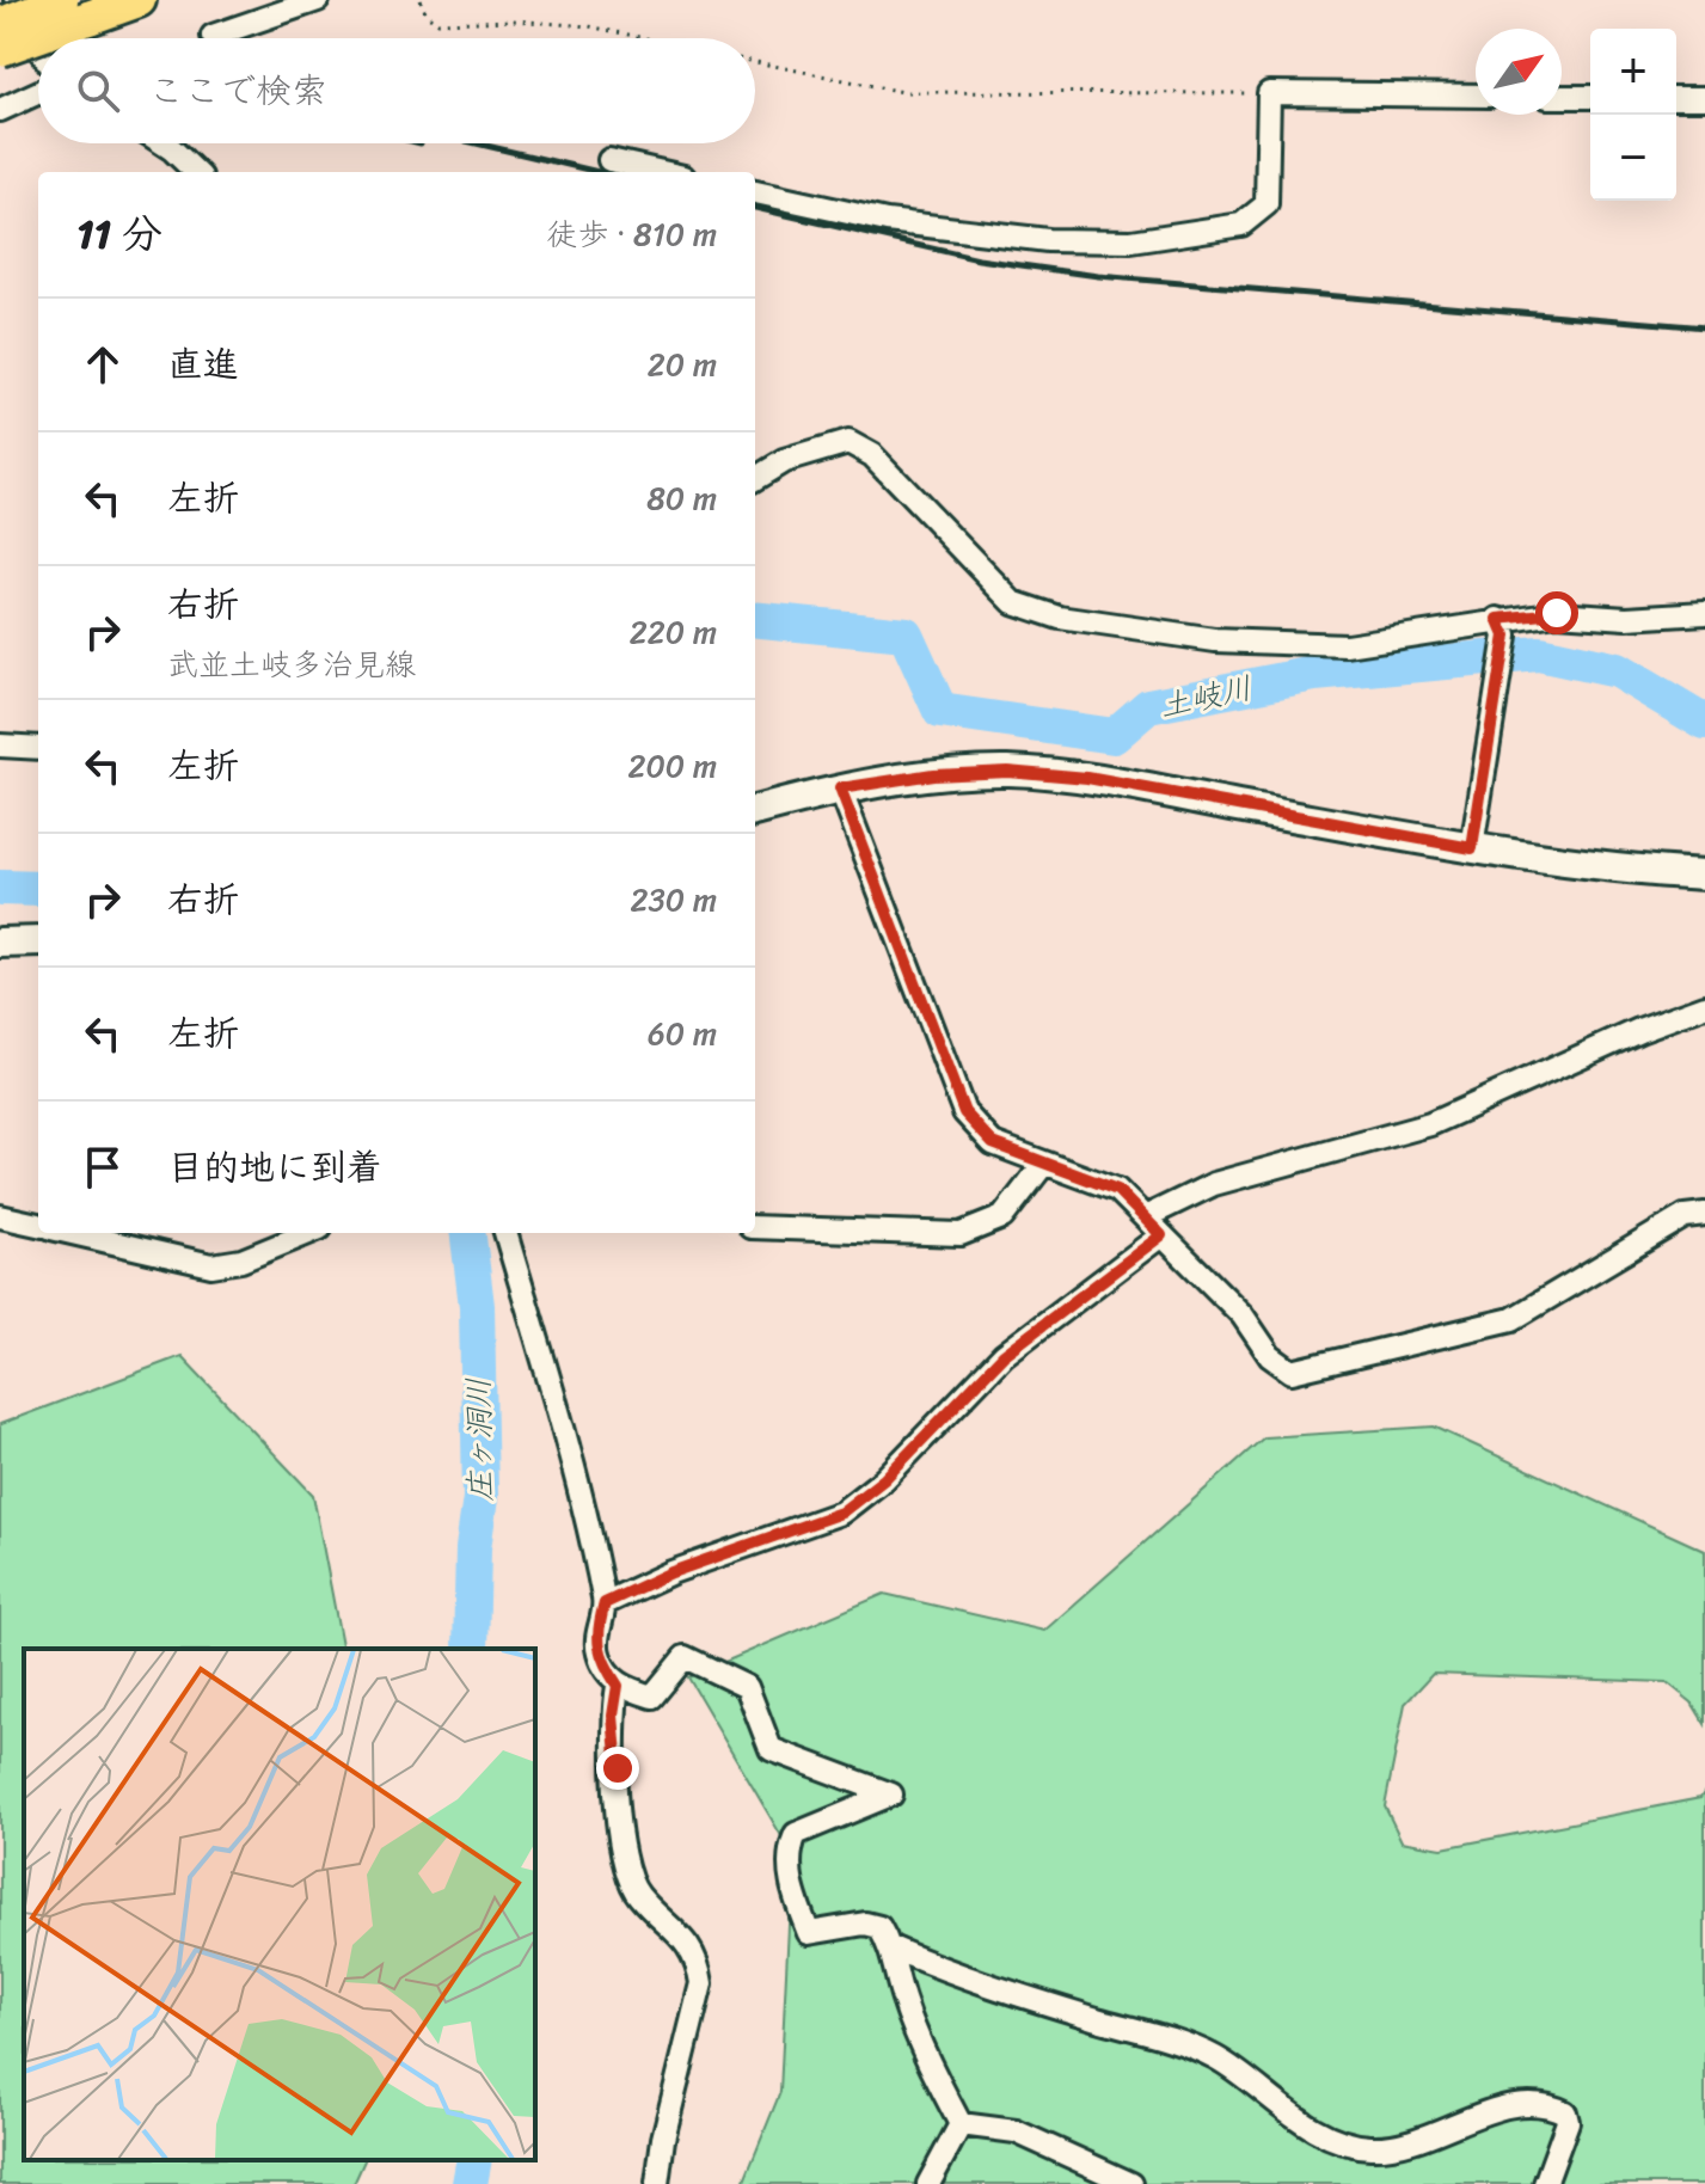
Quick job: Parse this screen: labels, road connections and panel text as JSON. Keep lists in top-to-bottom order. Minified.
{"water":["土岐川","庄ヶ洞川"],"north":"top right","page":{"map_buttons":["+","−"],"search":"ここで検索","heading":["11 分","徒歩 · 810 m"],"list":[["直進","20 m"],["左折","80 m"],["右折","武並土岐多治見線","220 m"],["左折","200 m"],["右折","230 m"],["左折","60 m"],"目的地に到着"]}}
